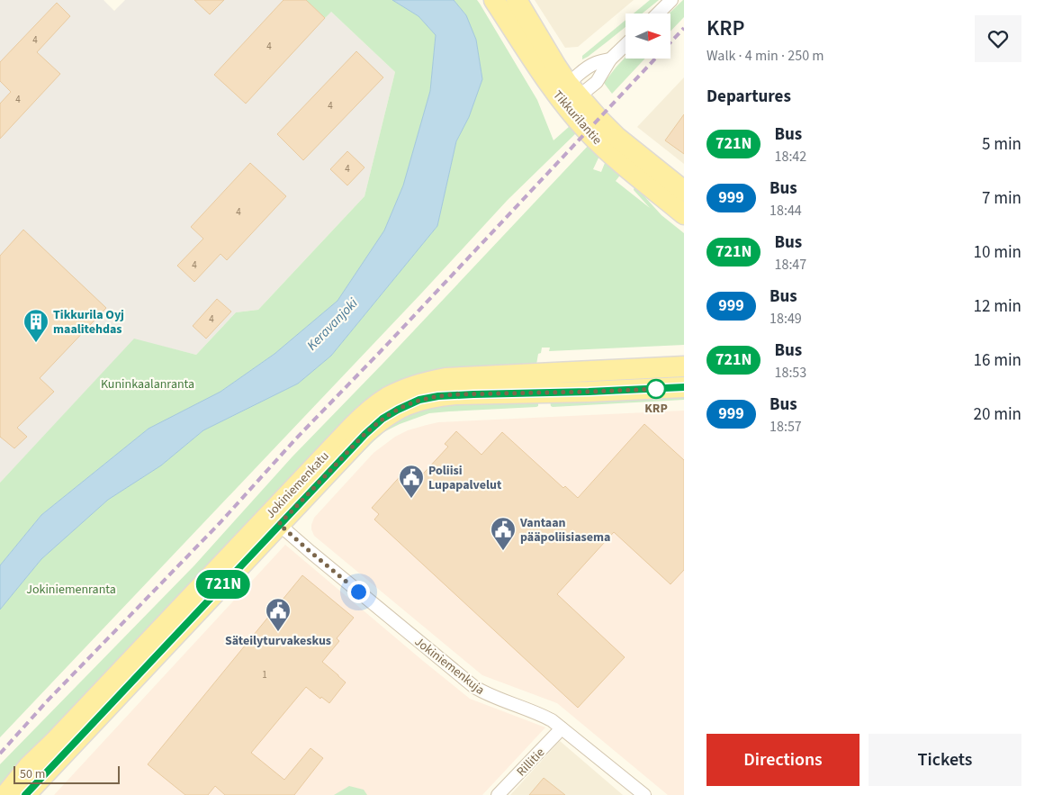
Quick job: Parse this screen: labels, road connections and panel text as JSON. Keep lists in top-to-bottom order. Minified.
{"streets":{"main road":["Tikkurilantie","Jokiniemenkatu"],"street":["Jokiniemenkuja","Rillitie"]},"crossings":[["Jokiniemenkatu","Jokiniemenkuja"],["Jokiniemenkuja","Rillitie"]],"water":["Keravanjoki"],"parks":["Kuninkaalanranta","Jokiniemenranta"],"places":{"building":["Tikkurila Oyj maalitehdas"],"other":["KRP"],"public building":["Poliisi Lupapalvelut","Vantaan pääpoliisiasema","Säteilyturvakeskus"]},"lines":["bus line 721N"],"house_numbers":["4","4","4","4","4","4","4","4","1"],"scale_bar":"50 m","north":"right","page":{"on_map":"721N","heading":[["KRP","Walk · 4 min · 250 m"],"Departures"],"list":[{"mark":"721N","name":"Bus","note":"18:42","value":"5 min"},{"mark":"999","name":"Bus","note":"18:44","value":"7 min"},{"mark":"721N","name":"Bus","note":"18:47","value":"10 min"},{"mark":"999","name":"Bus","note":"18:49","value":"12 min"},{"mark":"721N","name":"Bus","note":"18:53","value":"16 min"},{"mark":"999","name":"Bus","note":"18:57","value":"20 min"}],"buttons":["Directions","Tickets"],"scale":"50 m"}}
